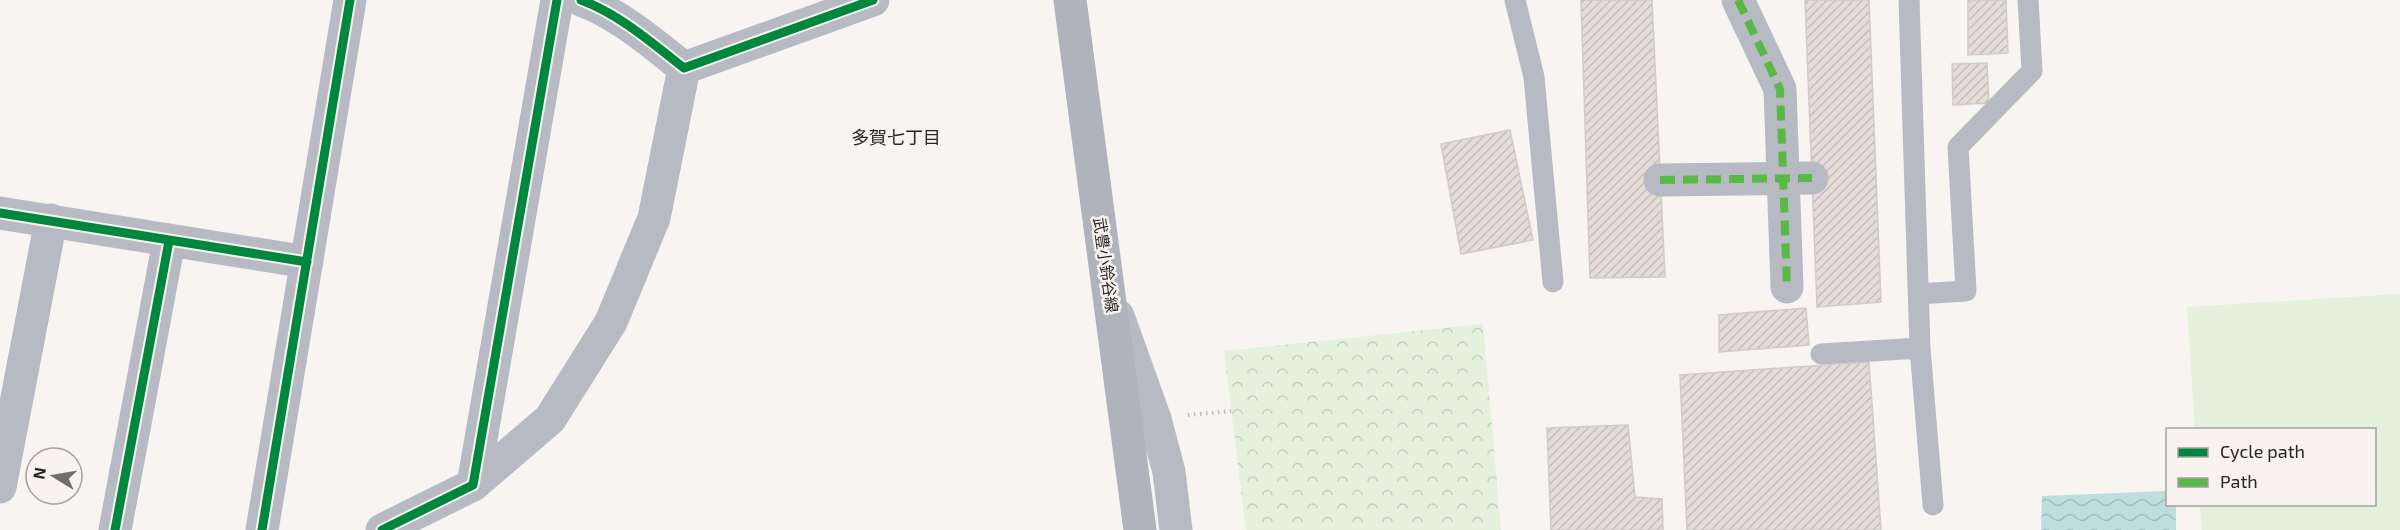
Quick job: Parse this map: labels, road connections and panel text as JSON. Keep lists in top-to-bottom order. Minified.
{"streets":{"main road":["武豊小鈴谷線"]},"districts":["多賀七丁目"],"legend":["Cycle path","Path"],"north":"left"}
